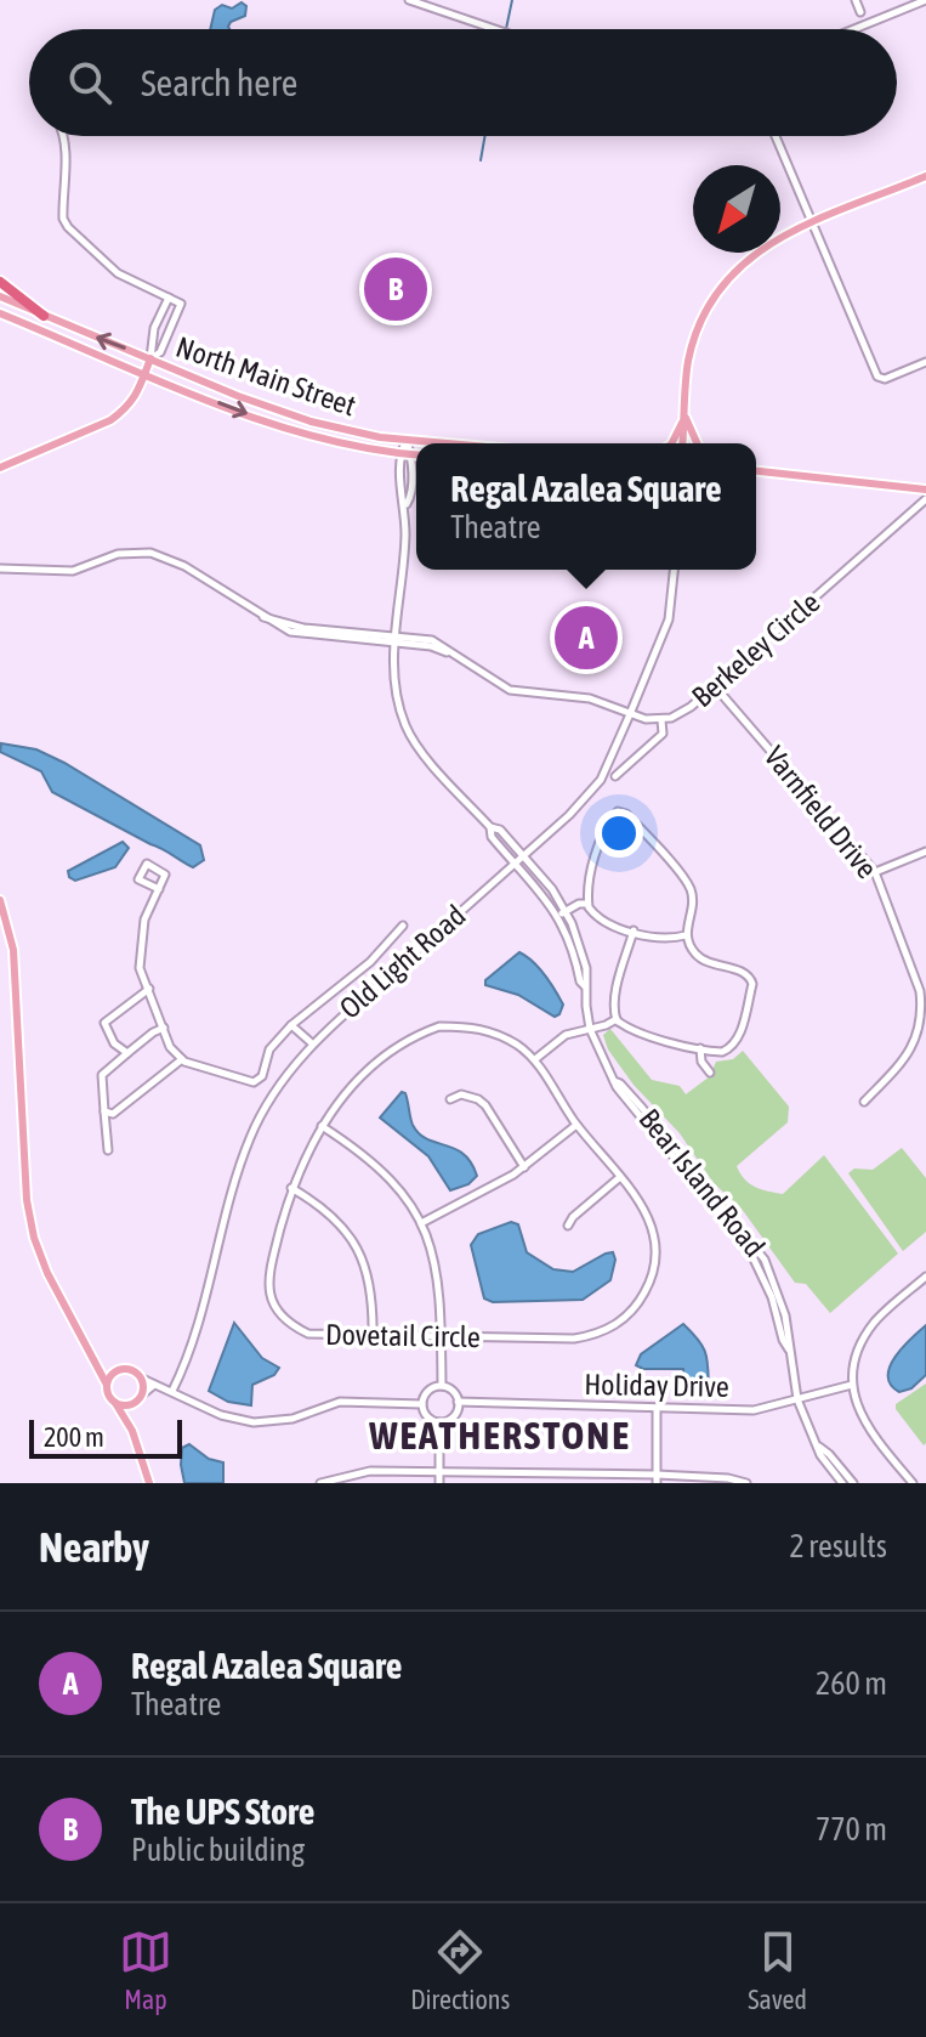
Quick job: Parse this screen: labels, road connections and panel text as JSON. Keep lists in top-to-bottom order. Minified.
{"streets":{"main road":["North Main Street"],"street":["Berkeley Circle","Varnfield Drive","Old Light Road","Bear Island Road","Dovetail Circle","Holiday Drive"]},"crossings":[["Berkeley Circle","Varnfield Drive"],["Berkeley Circle","Old Light Road"],["Old Light Road","Bear Island Road"],["Bear Island Road","Holiday Drive"]],"districts":["WEATHERSTONE"],"scale_bar":"200 m","north":"bottom left","page":{"search":"Search here","pins":["B","A"],"popup":["Regal Azalea Square","Theatre"],"scale":"200 m","heading":["Nearby","2 results"],"list":[{"mark":"A","name":"Regal Azalea Square","note":"Theatre","value":"260 m"},{"mark":"B","name":"The UPS Store","note":"Public building","value":"770 m"}],"nav":["Map","Directions","Saved"]}}
